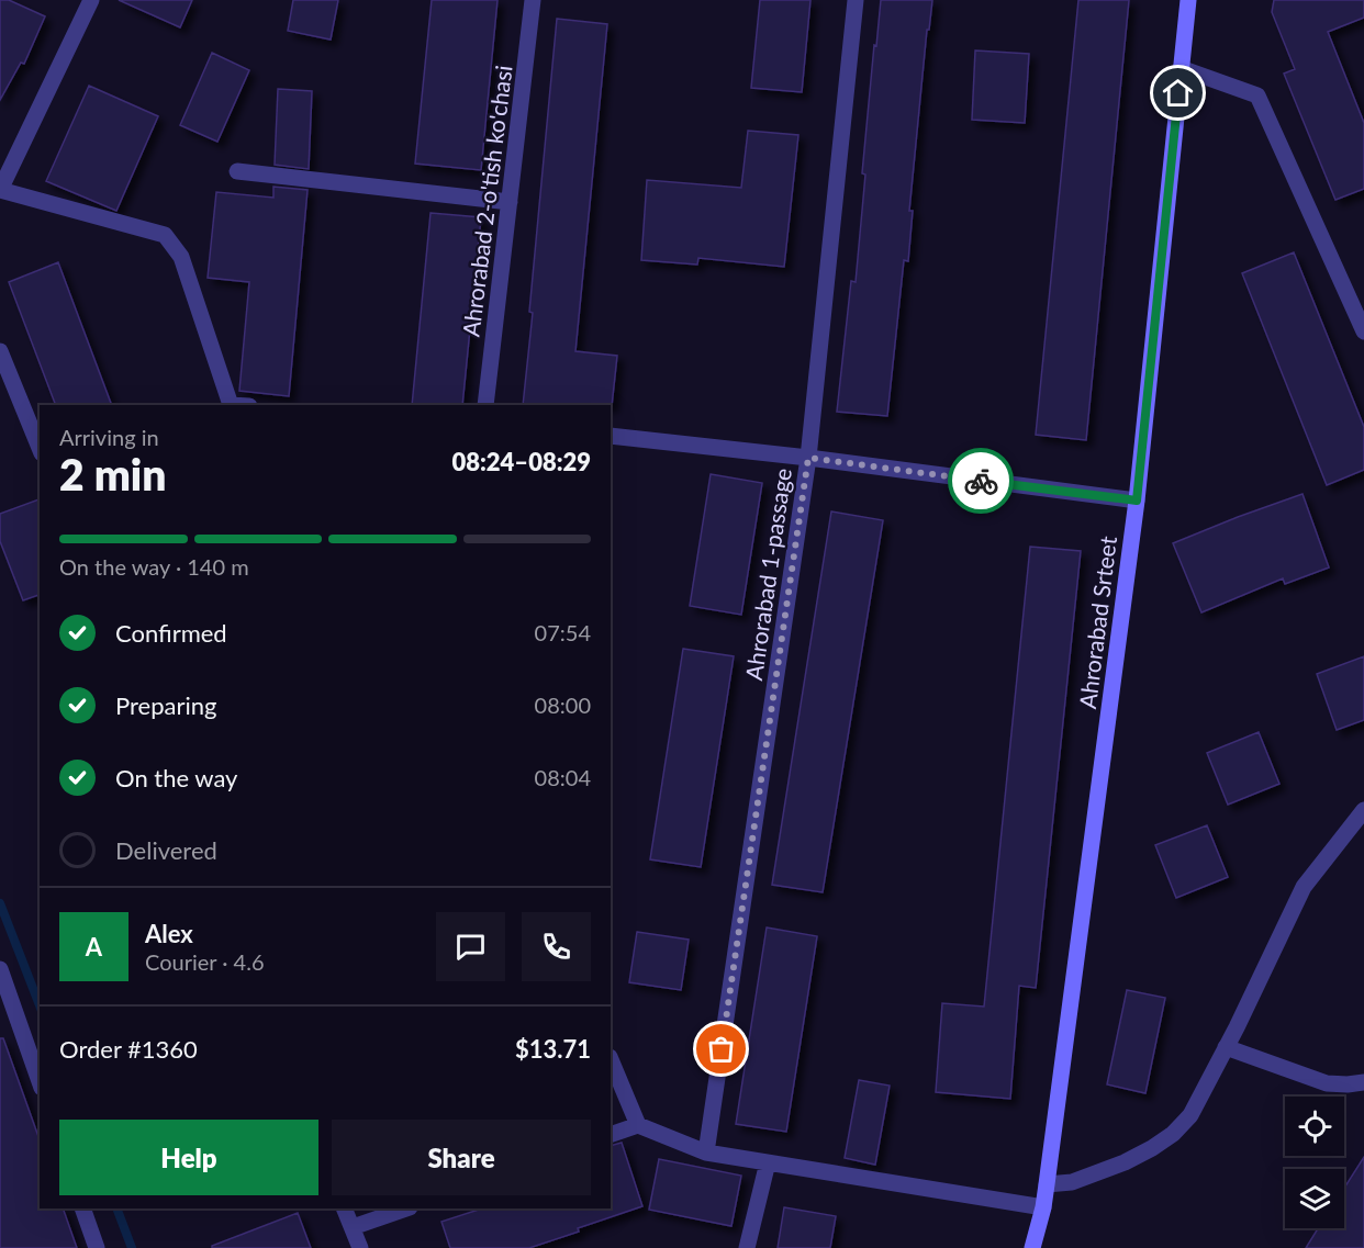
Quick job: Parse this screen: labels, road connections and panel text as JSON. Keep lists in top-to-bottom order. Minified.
{"streets":{"street":["Ahrorabad 2-o'tish ko'chasi","Ahrorabad 1-passage","Ahrorabad Srteet"]},"page":{"heading":["2 min","Arriving in","08:24–08:29"],"panel":["Alex","Courier · 4.6","Order #1360","$13.71"],"bar":"On the way · 140 m","list":[["Confirmed","07:54"],["Preparing","08:00"],["On the way","08:04"],"Delivered"],"round":"A","buttons":["Help","Share"]}}
